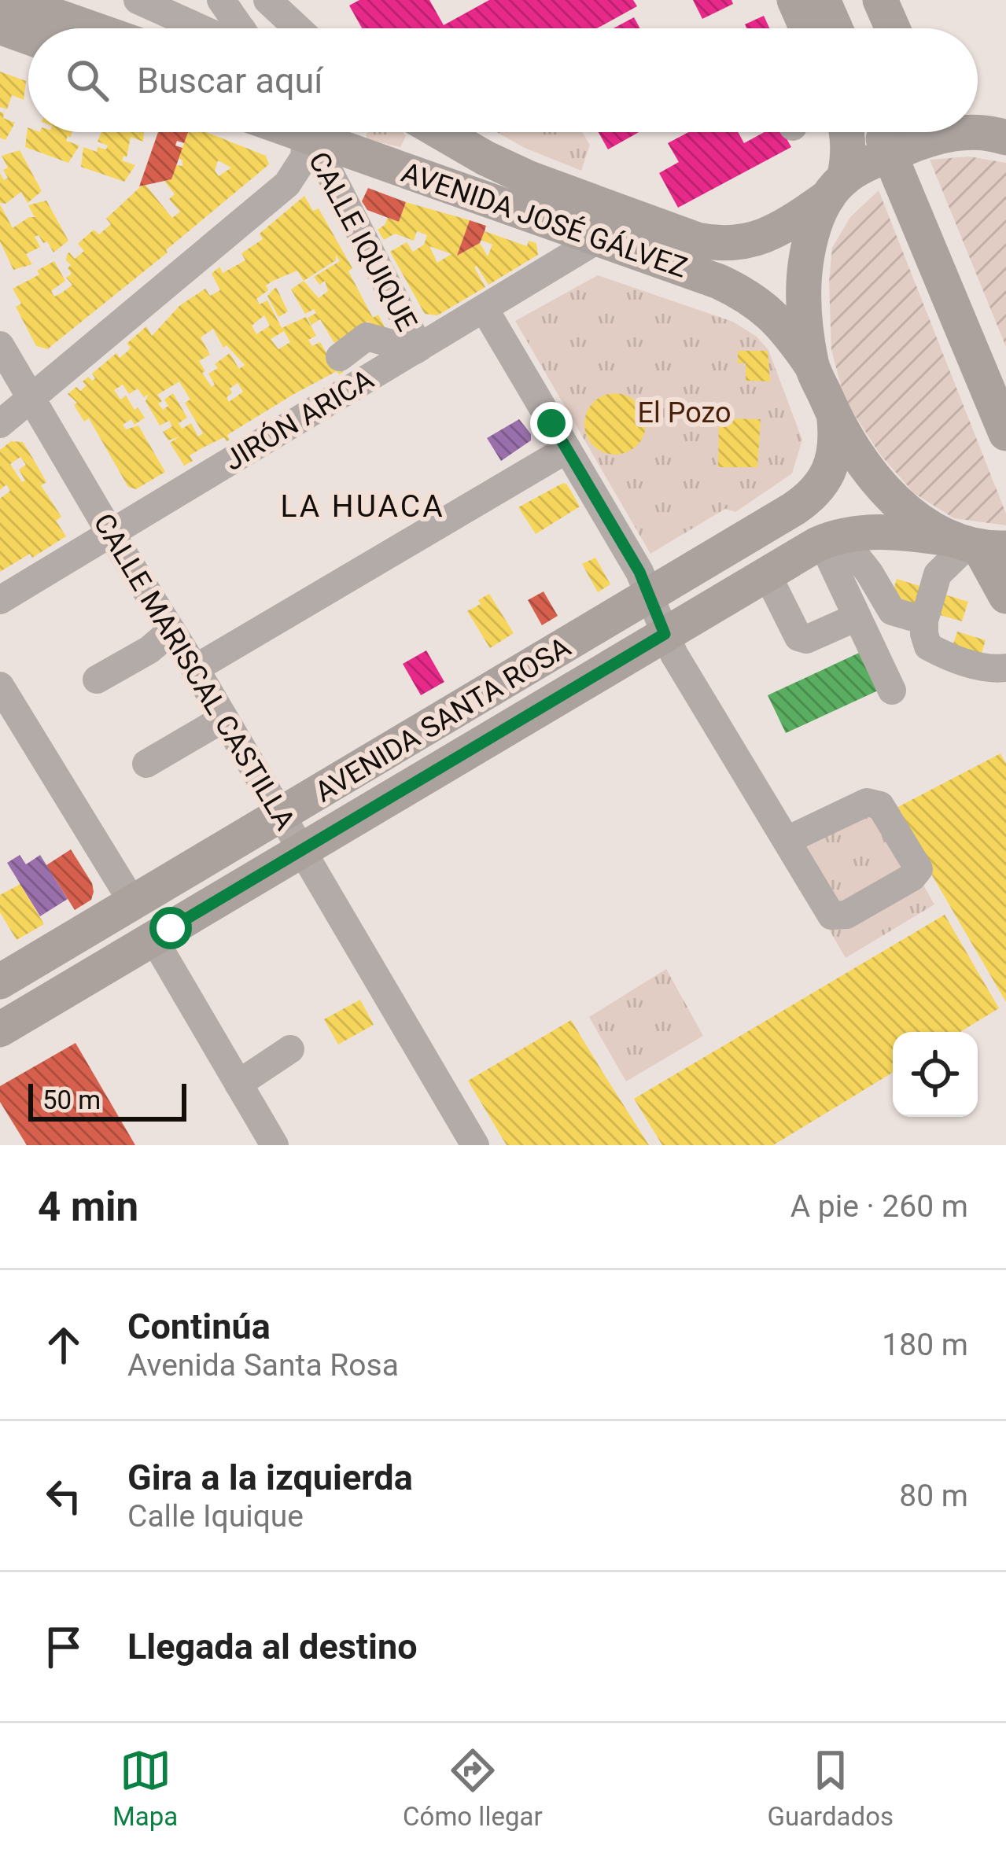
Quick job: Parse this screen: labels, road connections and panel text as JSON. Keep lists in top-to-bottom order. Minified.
{"streets":{"main road":["AVENIDA JOSÉ GÁLVEZ","AVENIDA SANTA ROSA"],"street":["CALLE IQUIQUE","JIRÓN ARICA","CALLE MARISCAL CASTILLA"]},"crossings":[["AVENIDA JOSÉ GÁLVEZ","JIRÓN ARICA"],["CALLE IQUIQUE","JIRÓN ARICA"],["JIRÓN ARICA","CALLE MARISCAL CASTILLA"],["CALLE MARISCAL CASTILLA","AVENIDA SANTA ROSA"]],"districts":["LA HUACA"],"parks":["El Pozo"],"scale_bar":"50 m","page":{"search":"Buscar aquí","scale":"50 m","heading":["4 min","A pie · 260 m"],"list":[["Continúa","Avenida Santa Rosa","180 m"],["Gira a la izquierda","Calle Iquique","80 m"],"Llegada al destino"],"nav":["Mapa","Cómo llegar","Guardados"]}}
